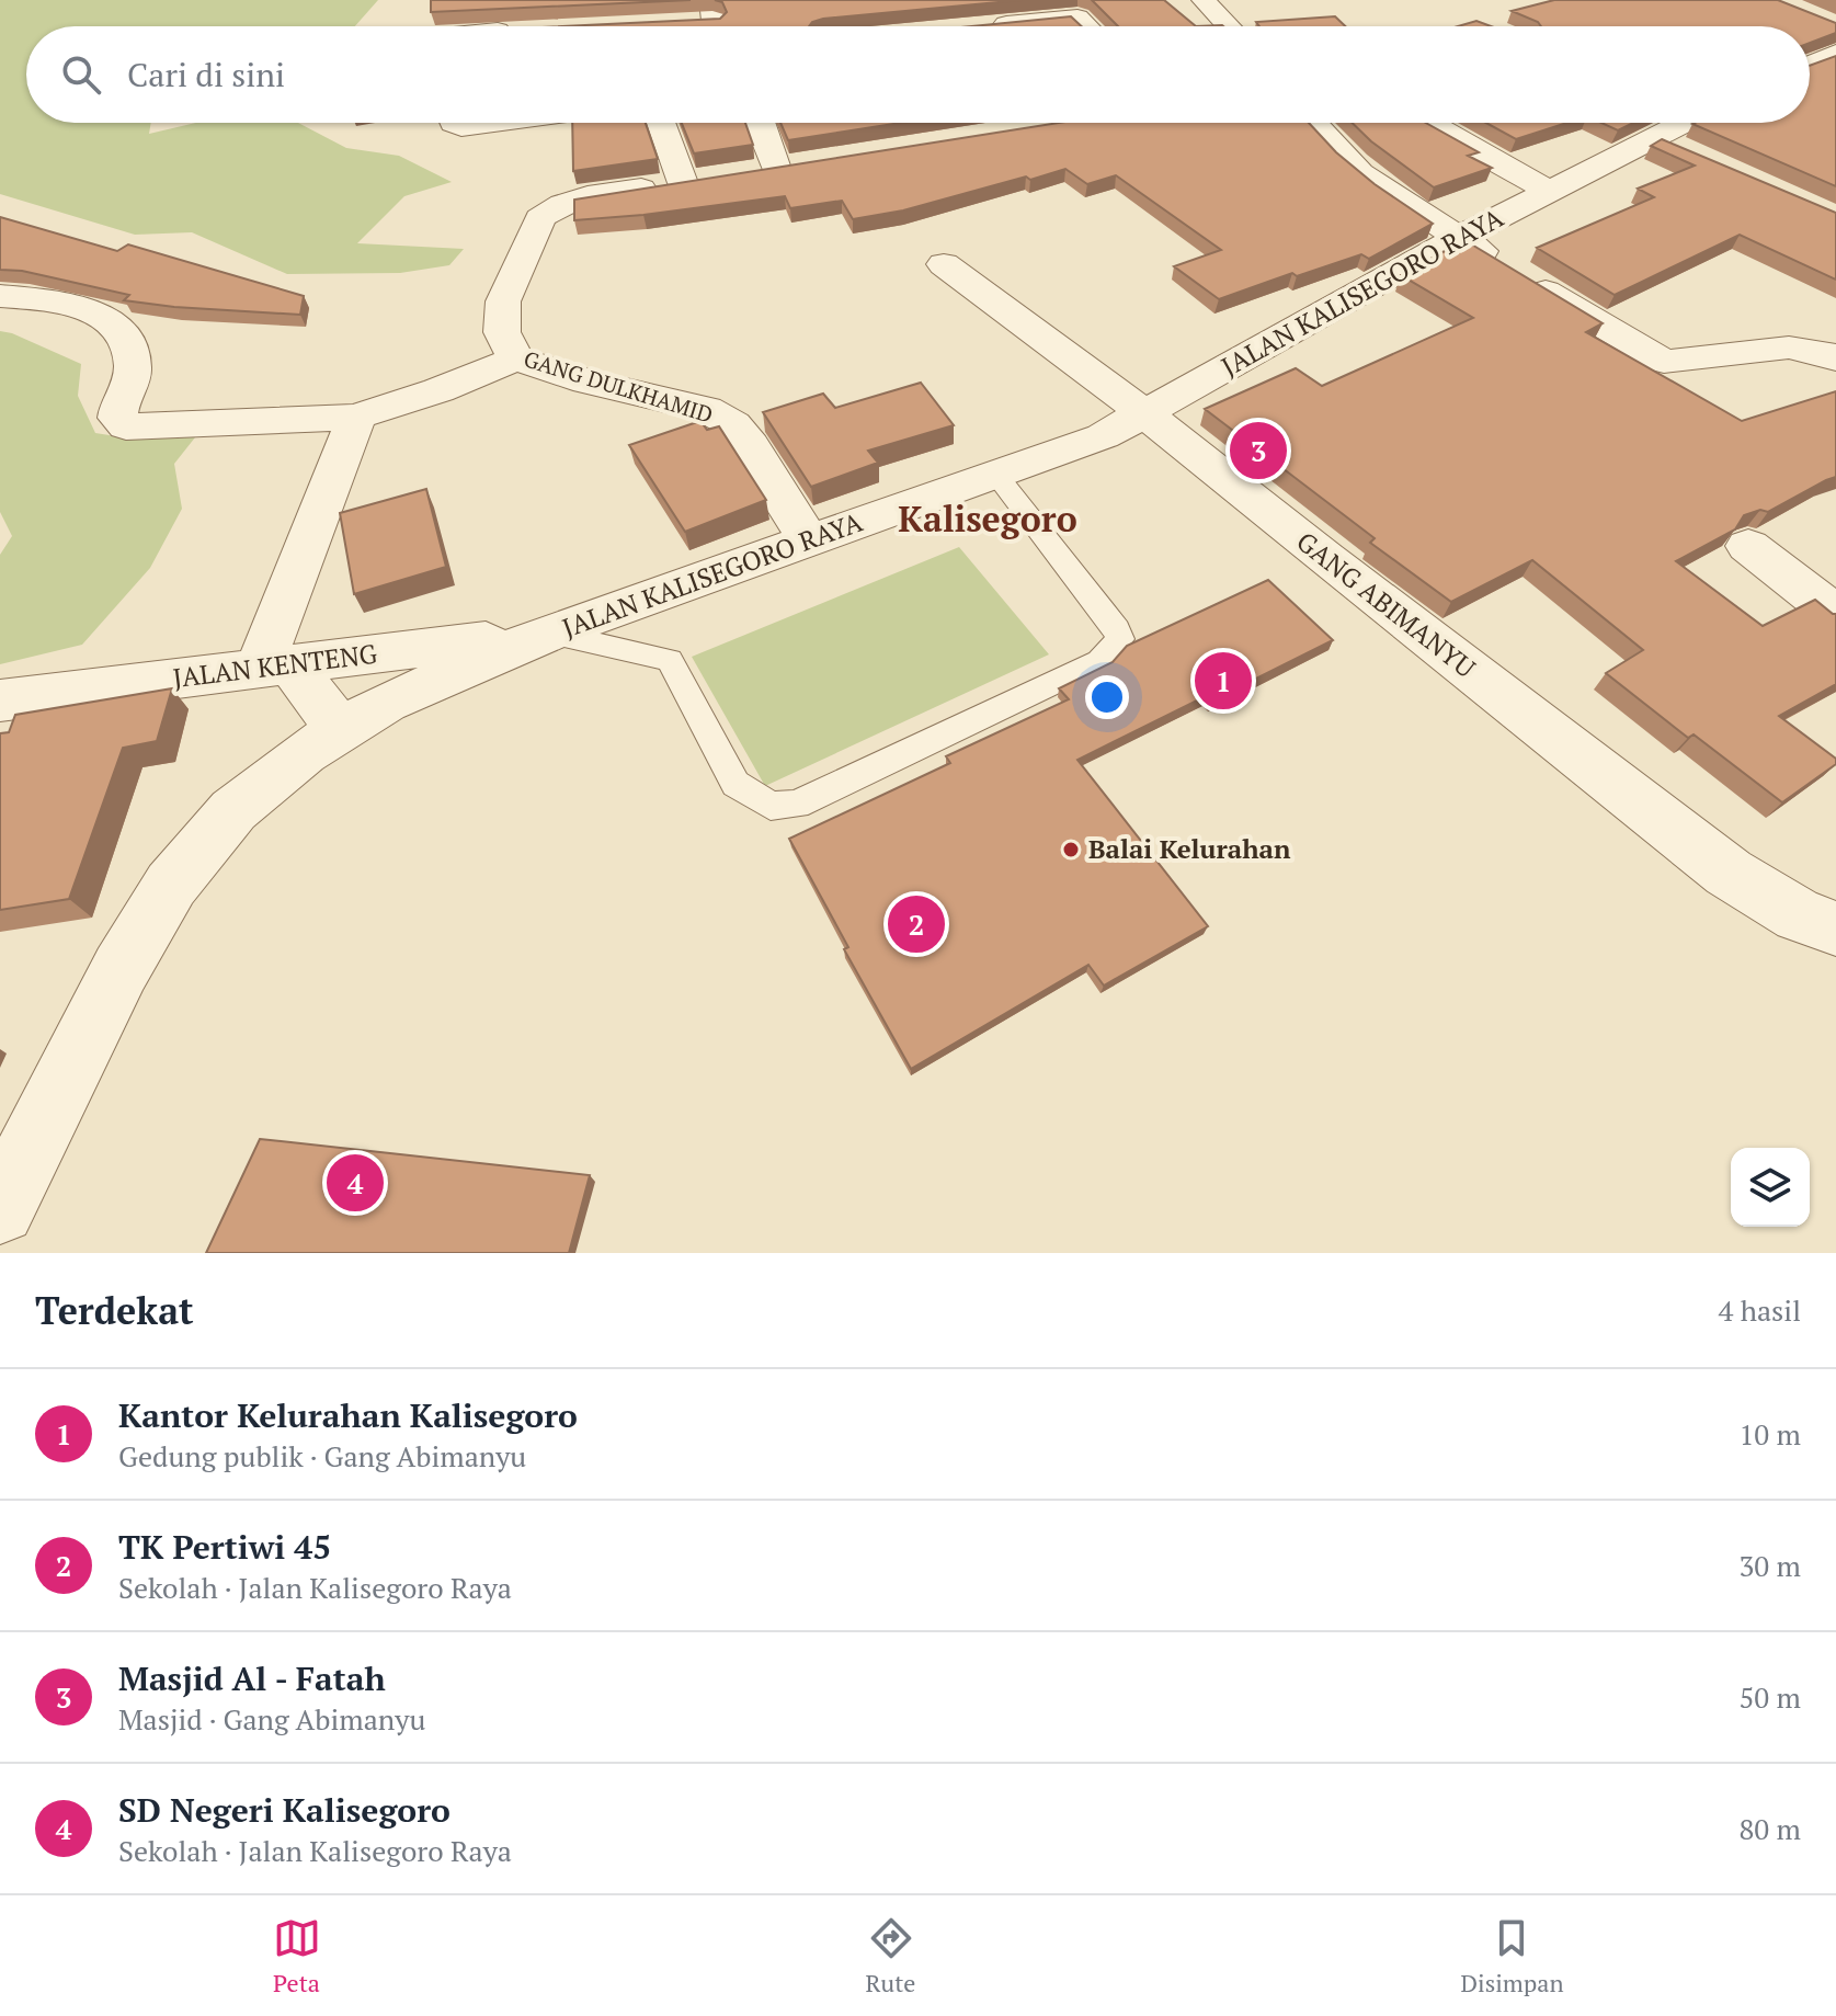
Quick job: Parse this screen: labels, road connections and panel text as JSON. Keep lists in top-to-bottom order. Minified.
{"streets":{"street":["JALAN KALISEGORO RAYA","GANG DULKHAMID","GANG ABIMANYU","JALAN KENTENG"]},"crossings":[["JALAN KALISEGORO RAYA","GANG DULKHAMID"],["JALAN KALISEGORO RAYA","GANG ABIMANYU"],["JALAN KALISEGORO RAYA","JALAN KENTENG"]],"districts":["Kalisegoro"],"places":["Balai Kelurahan"],"page":{"search":"Cari di sini","pins":["3","1","2","4"],"heading":["Terdekat","4 hasil"],"list":[{"mark":"1","name":"Kantor Kelurahan Kalisegoro","note":"Gedung publik · Gang Abimanyu","value":"10 m"},{"mark":"2","name":"TK Pertiwi 45","note":"Sekolah · Jalan Kalisegoro Raya","value":"30 m"},{"mark":"3","name":"Masjid Al - Fatah","note":"Masjid · Gang Abimanyu","value":"50 m"},{"mark":"4","name":"SD Negeri Kalisegoro","note":"Sekolah · Jalan Kalisegoro Raya","value":"80 m"}],"nav":["Peta","Rute","Disimpan"]}}
